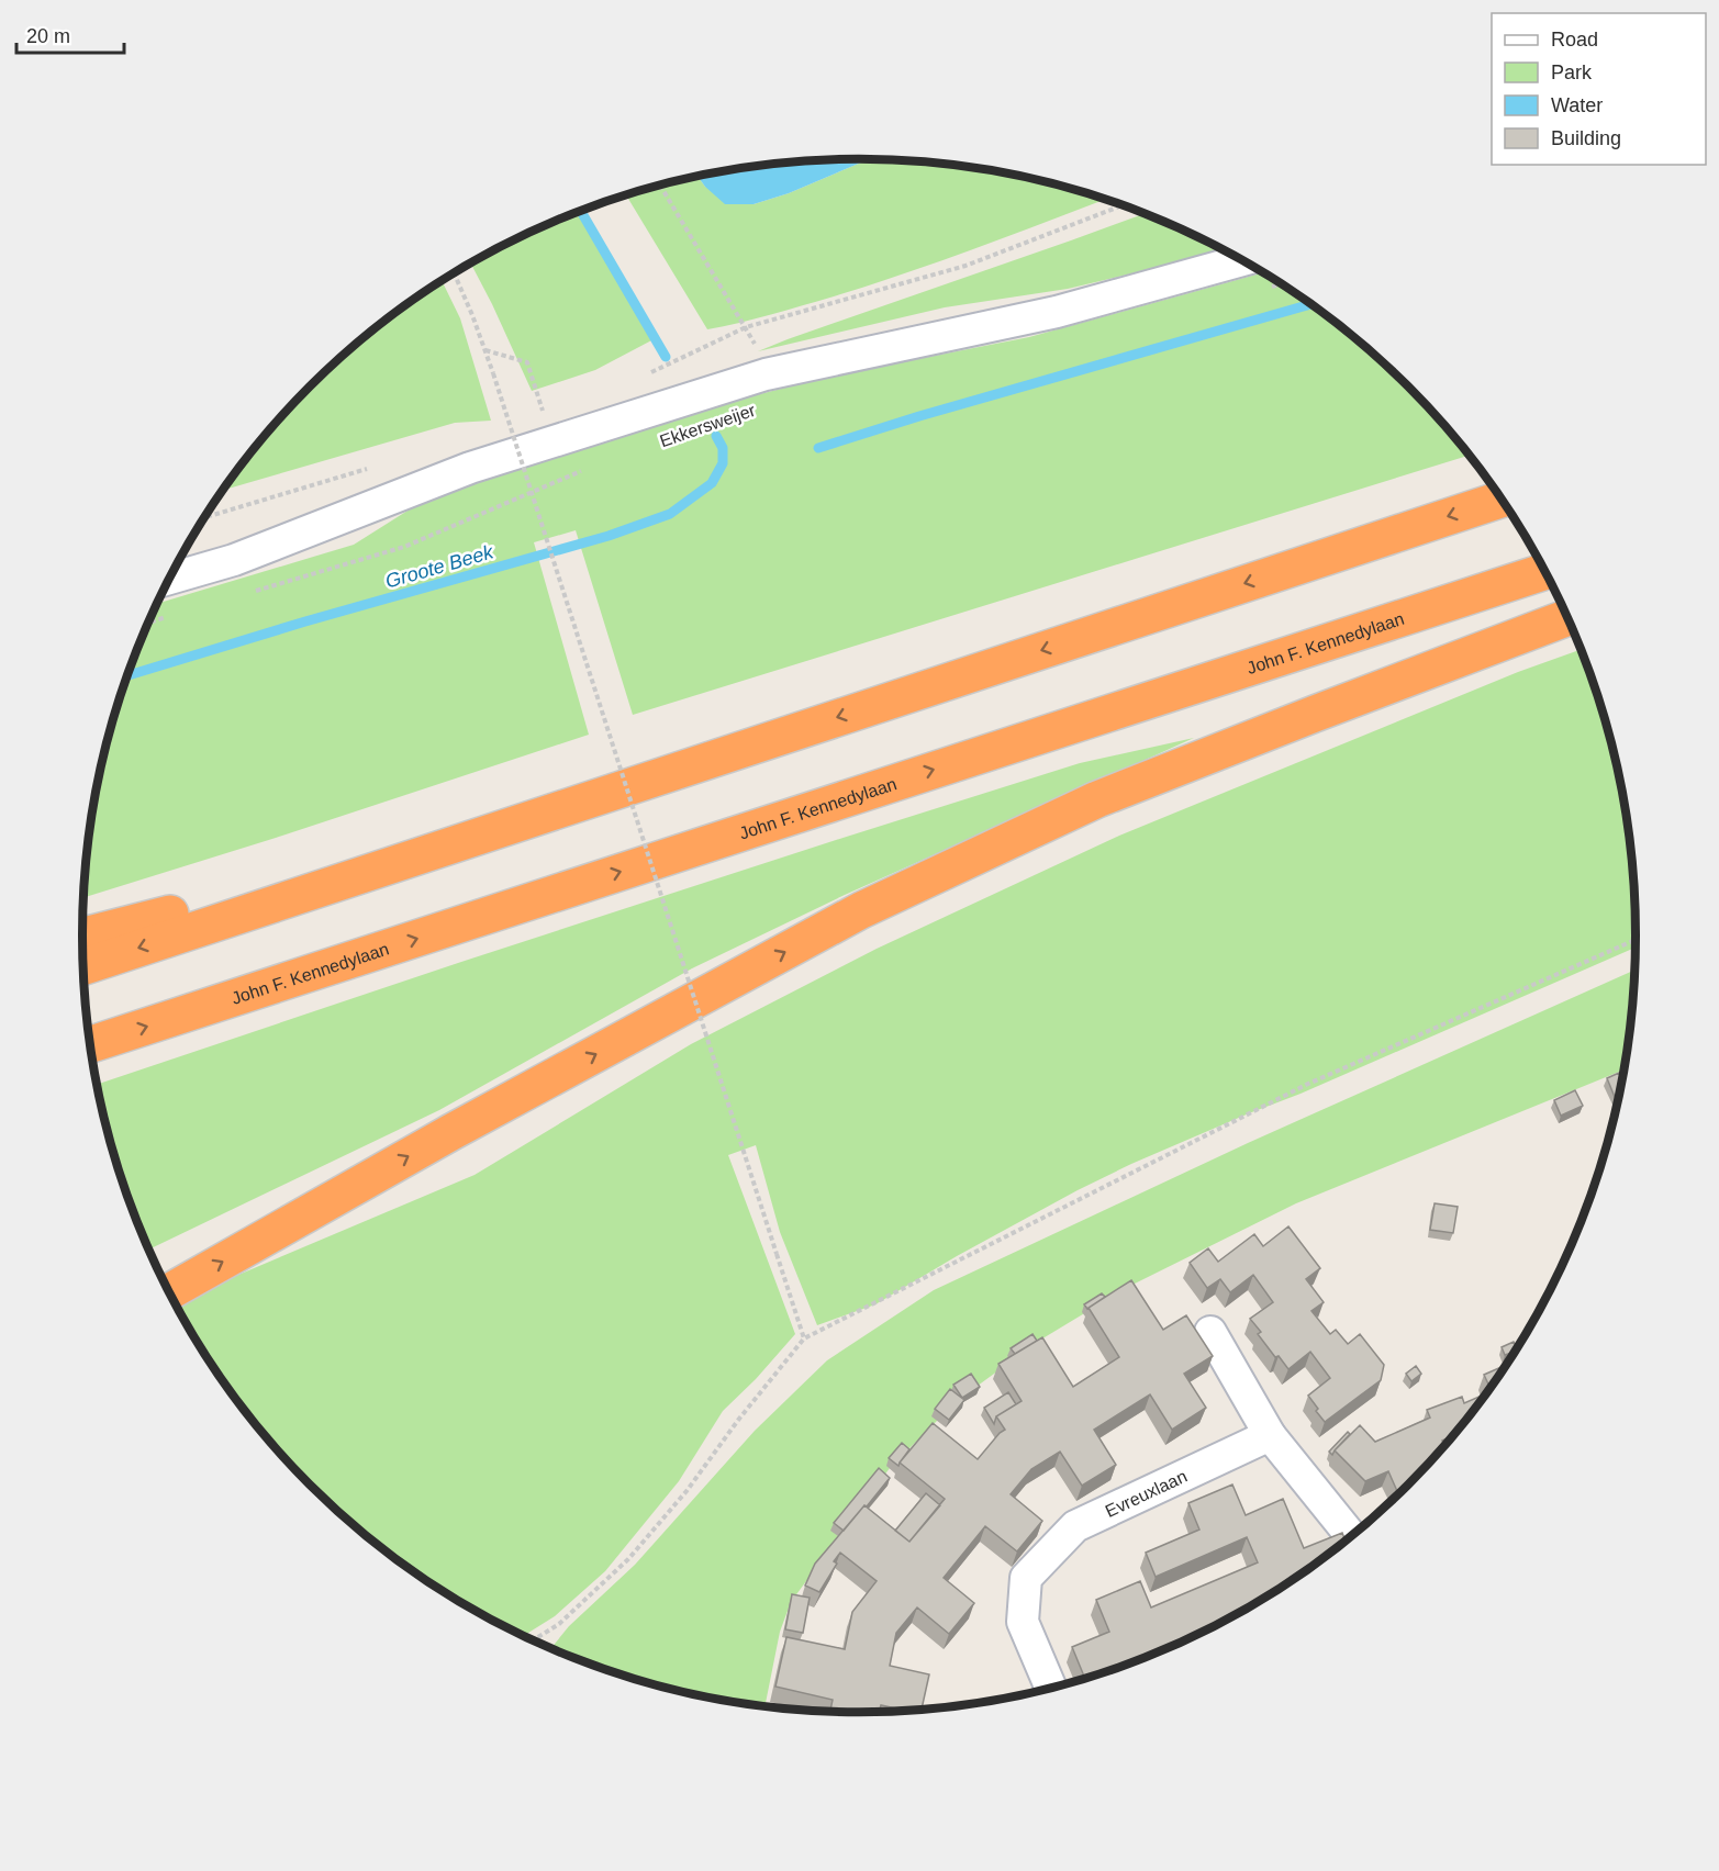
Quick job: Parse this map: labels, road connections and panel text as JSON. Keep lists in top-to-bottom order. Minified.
{"streets":{"highway":["John F. Kennedylaan"],"street":["Ekkersweijer","Evreuxlaan"]},"water":["Groote Beek"],"legend":["Road","Park","Water","Building"],"scale_bar":"20 m"}
